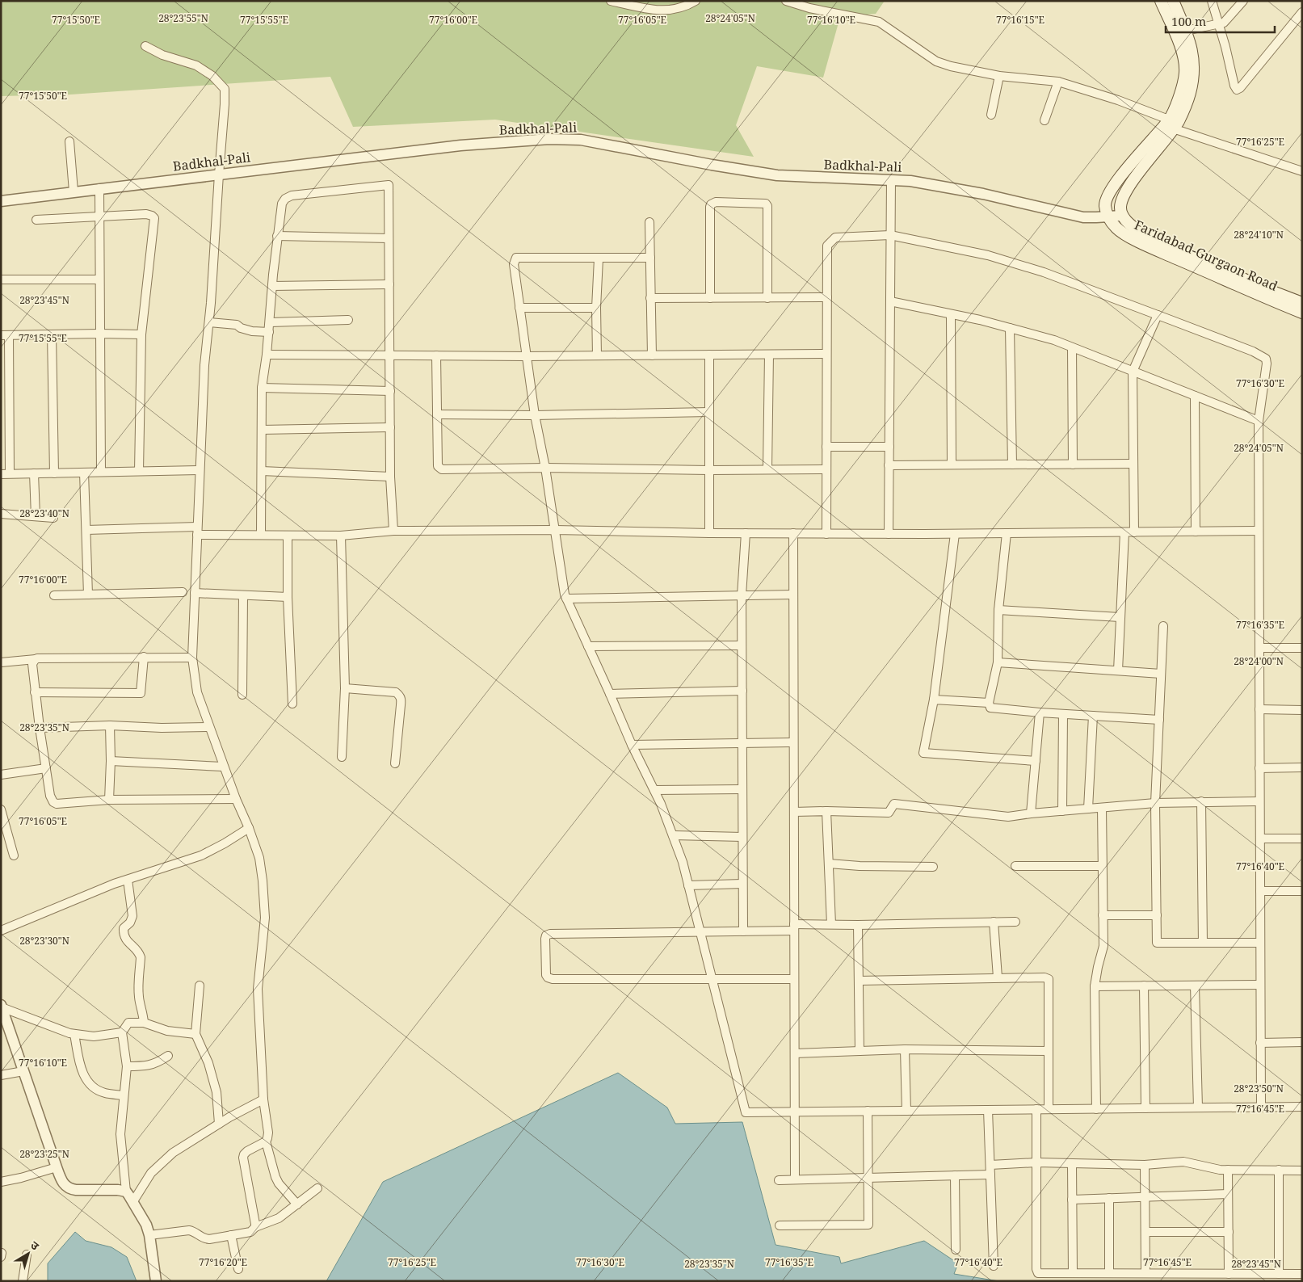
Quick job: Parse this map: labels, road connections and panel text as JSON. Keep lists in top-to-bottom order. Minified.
{"streets":{"main road":["Faridabad-Gurgaon Road"],"street":["Badkhal-Pali"]},"crossings":[["Badkhal-Pali","Faridabad-Gurgaon Road"]],"scale_bar":"100 m","north":"top right","coordinates":["28°23'55\"N","28°24'05\"N","77°15'50\"E","77°15'55\"E","77°16'00\"E","77°16'05\"E","77°16'10\"E","77°16'15\"E","77°16'25\"E","28°24'10\"N","28°23'45\"N","77°16'30\"E","28°23'40\"N","77°16'35\"E","28°24'00\"N","28°23'35\"N","77°16'40\"E","28°23'30\"N","28°23'50\"N","77°16'45\"E","28°23'25\"N","77°16'20\"E"]}
